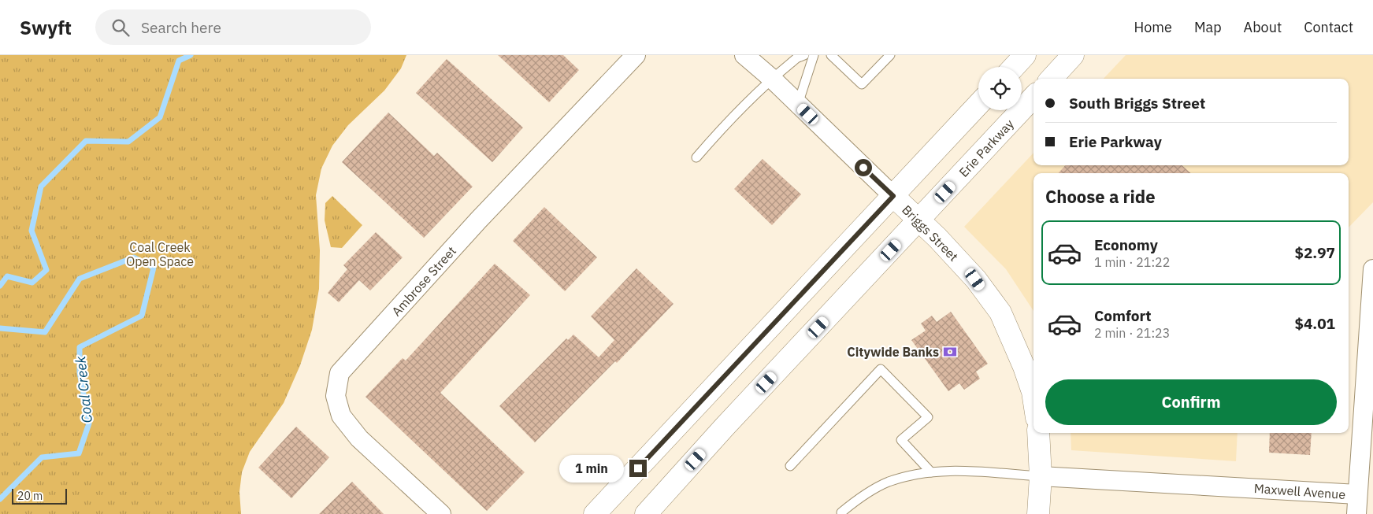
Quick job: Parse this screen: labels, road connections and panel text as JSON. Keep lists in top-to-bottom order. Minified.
{"streets":{"main road":["Erie Parkway","Briggs Street"],"street":["Ambrose Street","Maxwell Avenue"]},"crossings":[["Erie Parkway","Briggs Street"]],"water":["Coal Creek"],"parks":["Coal Creek Open Space"],"places":{"bank":["Citywide Banks"]},"scale_bar":"20 m","page":{"header":"Swyft","search":"Search here","nav":["Home","Map","About","Contact"],"banner":["South Briggs Street","Erie Parkway"],"heading":"Choose a ride","list":[{"name":"Economy","note":"1 min · 21:22","value":"$2.97"},{"name":"Comfort","note":"2 min · 21:23","value":"$4.01"}],"buttons":"Confirm","bubble":"1 min","scale":"20 m"}}
